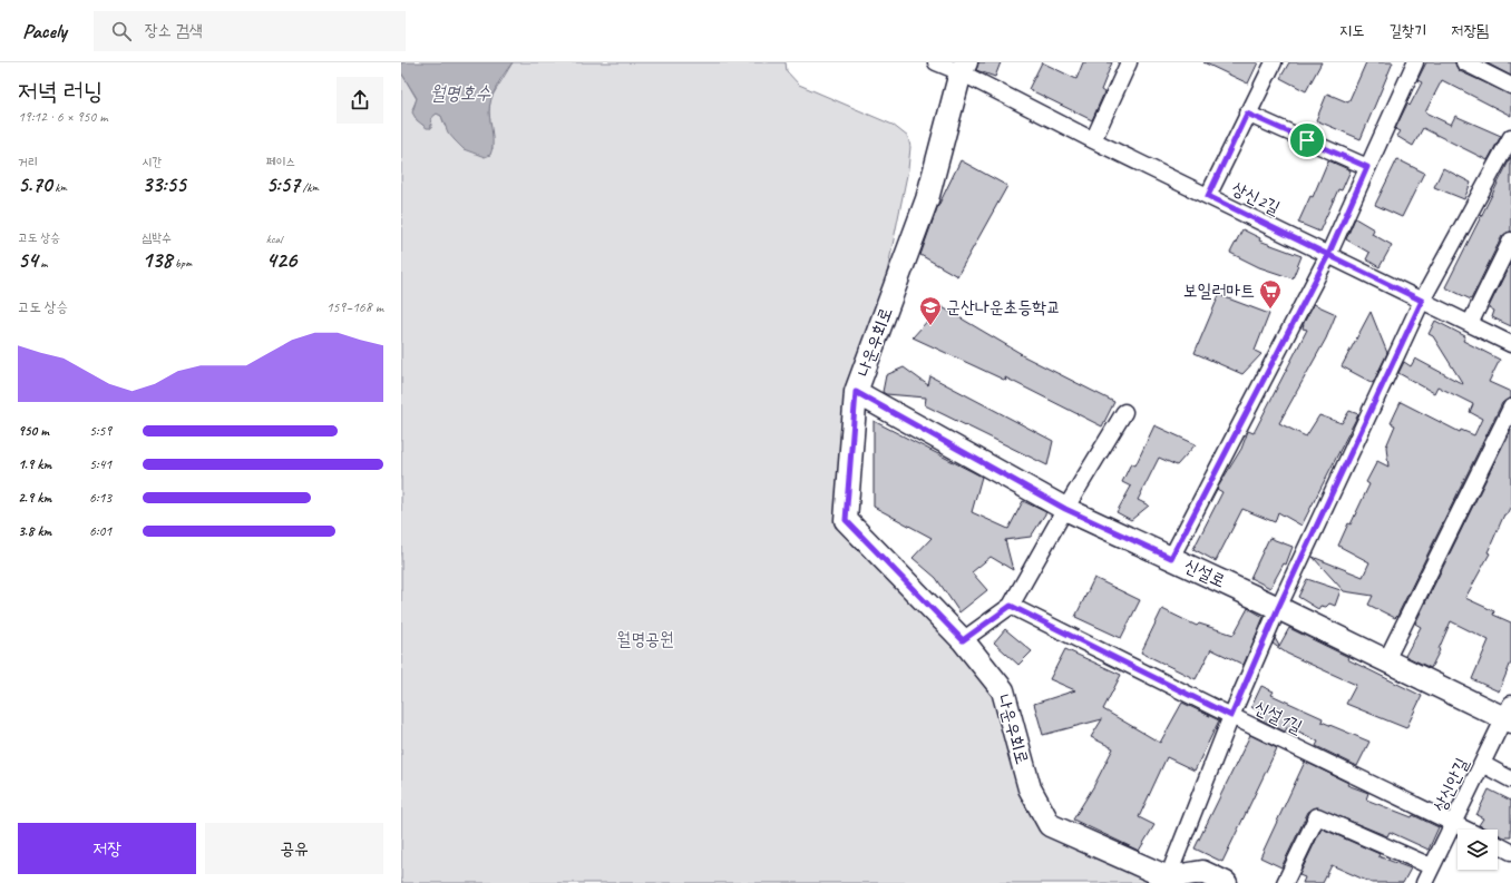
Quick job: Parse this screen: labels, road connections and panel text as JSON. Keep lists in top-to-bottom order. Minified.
{"streets":{"street":["상신2길","나운우회로","신설로","신설1길","상신안길"]},"crossings":[["상신2길","나운우회로"],["나운우회로","신설로"],["신설로","상신안길"],["신설1길","상신안길"]],"water":["월명호수"],"parks":["월명공원"],"places":{"supermarket":["보일러마트"],"school or university":["군산나운초등학교"]},"page":{"header":"Pacely","search":"장소 검색","nav":["지도","길찾기","저장됨"],"heading":["저녁 러닝","19:12 · 6 × 950 m"],"stats":[["거리","5.70 km"],["시간","33:55"],["페이스","5:57 /km"],["고도 상승","54 m"],["심박수","138 bpm"],["kcal","426"]],"chart":["고도 상승","159–168 m"],"list":[{"name":"950 m","note":"5:59"},{"name":"1.9 km","note":"5:41"},{"name":"2.9 km","note":"6:13"},{"name":"3.8 km","note":"6:01"}],"buttons":["저장","공유"]}}
